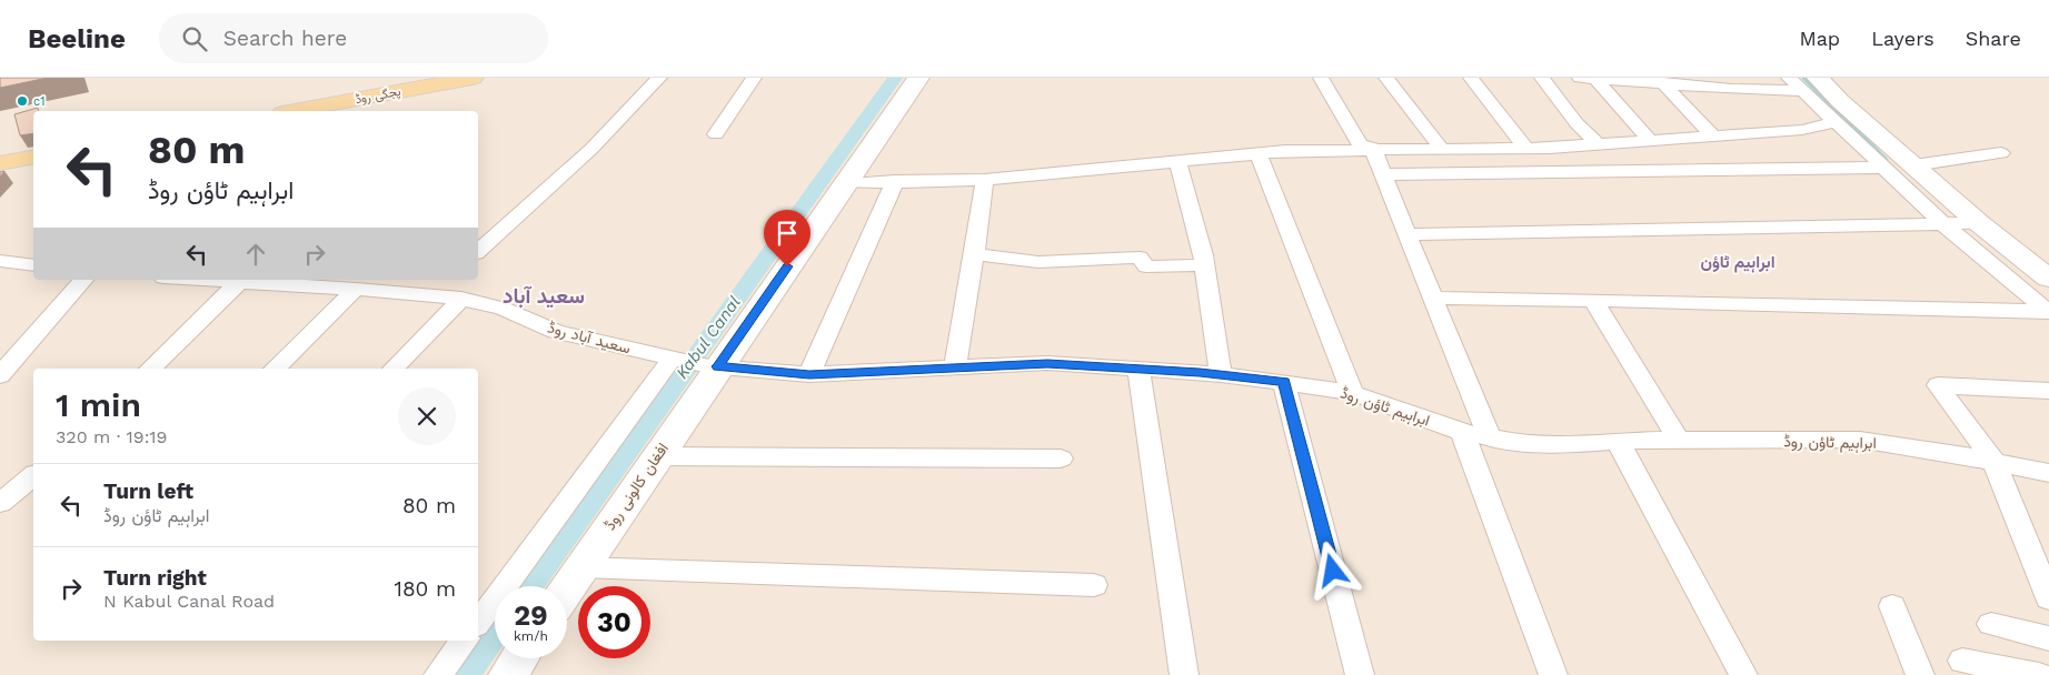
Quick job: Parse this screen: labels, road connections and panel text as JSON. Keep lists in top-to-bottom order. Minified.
{"streets":{"main road":["پجگی روڈ","افغان کالونی روڈ"],"street":["سعید آباد روڈ","ابراہیم ٹاؤن روڈ"]},"crossings":[["سعید آباد روڈ","ابراہیم ٹاؤن روڈ"],["سعید آباد روڈ","افغان کالونی روڈ"],["ابراہیم ٹاؤن روڈ","افغان کالونی روڈ"]],"districts":["ابراہیم ٹاؤن","سعید آباد"],"water":["Kabul Canal"],"places":["c1"],"page":{"header":"Beeline","search":"Search here","nav":["Map","Layers","Share"],"turn":["80 m","ابراہیم ٹاؤن روڈ"],"heading":["1 min","320 m · 19:19"],"list":[{"name":"Turn left","note":"ابراہیم ٹاؤن روڈ","value":"80 m"},{"name":"Turn right","note":"N Kabul Canal Road","value":"180 m"}],"speed":"29 km/h","limit":"30"}}
